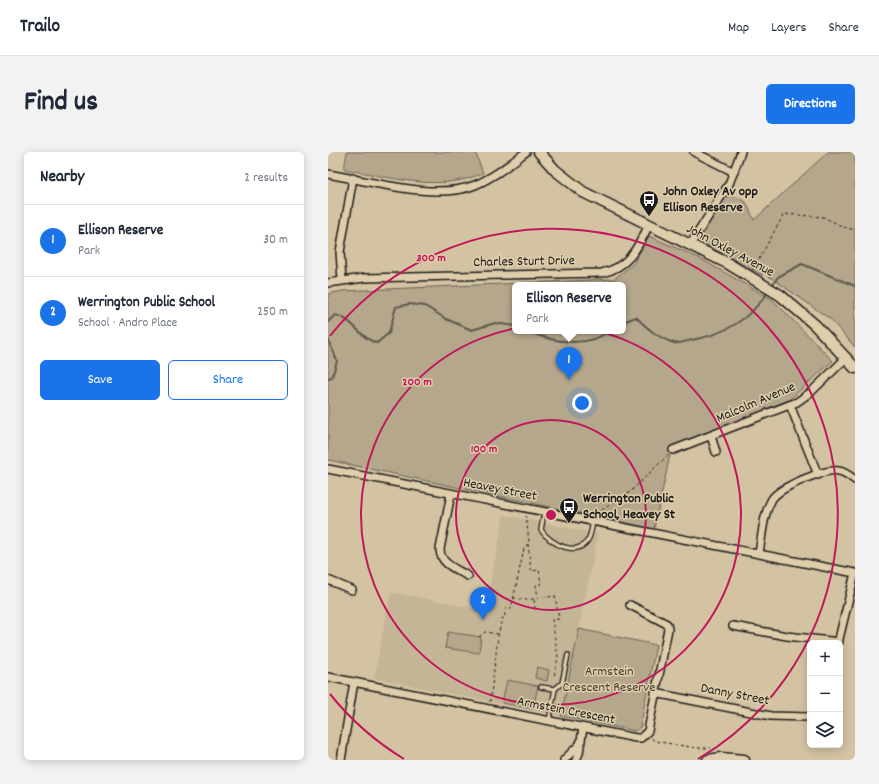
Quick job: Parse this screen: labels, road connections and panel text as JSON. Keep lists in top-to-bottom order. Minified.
{"streets":{"street":["John Oxley Avenue","Charles Sturt Drive","Malcolm Avenue","Heavey Street","Danny Street","Armstein Crescent"]},"crossings":[["John Oxley Avenue","Charles Sturt Drive"],["John Oxley Avenue","Malcolm Avenue"],["Danny Street","Armstein Crescent"]],"parks":["Armstein Crescent Reserve"],"places":{"bus stop":["John Oxley Av opp Ellison Reserve","Werrington Public School, Heavey St"]},"page":{"header":"Trailo","nav":["Map","Layers","Share"],"title":"Find us","buttons":["Directions",["Save","Share"]],"heading":["Nearby","2 results"],"list":[{"mark":"1","name":"Ellison Reserve","note":"Park","value":"30 m"},{"mark":"2","name":"Werrington Public School","note":"School · Andro Place","value":"250 m"}],"popup":["Ellison Reserve","Park"],"pins":["1","2"],"map_buttons":["+","−"]},"rings":["300 m","200 m","100 m"]}
